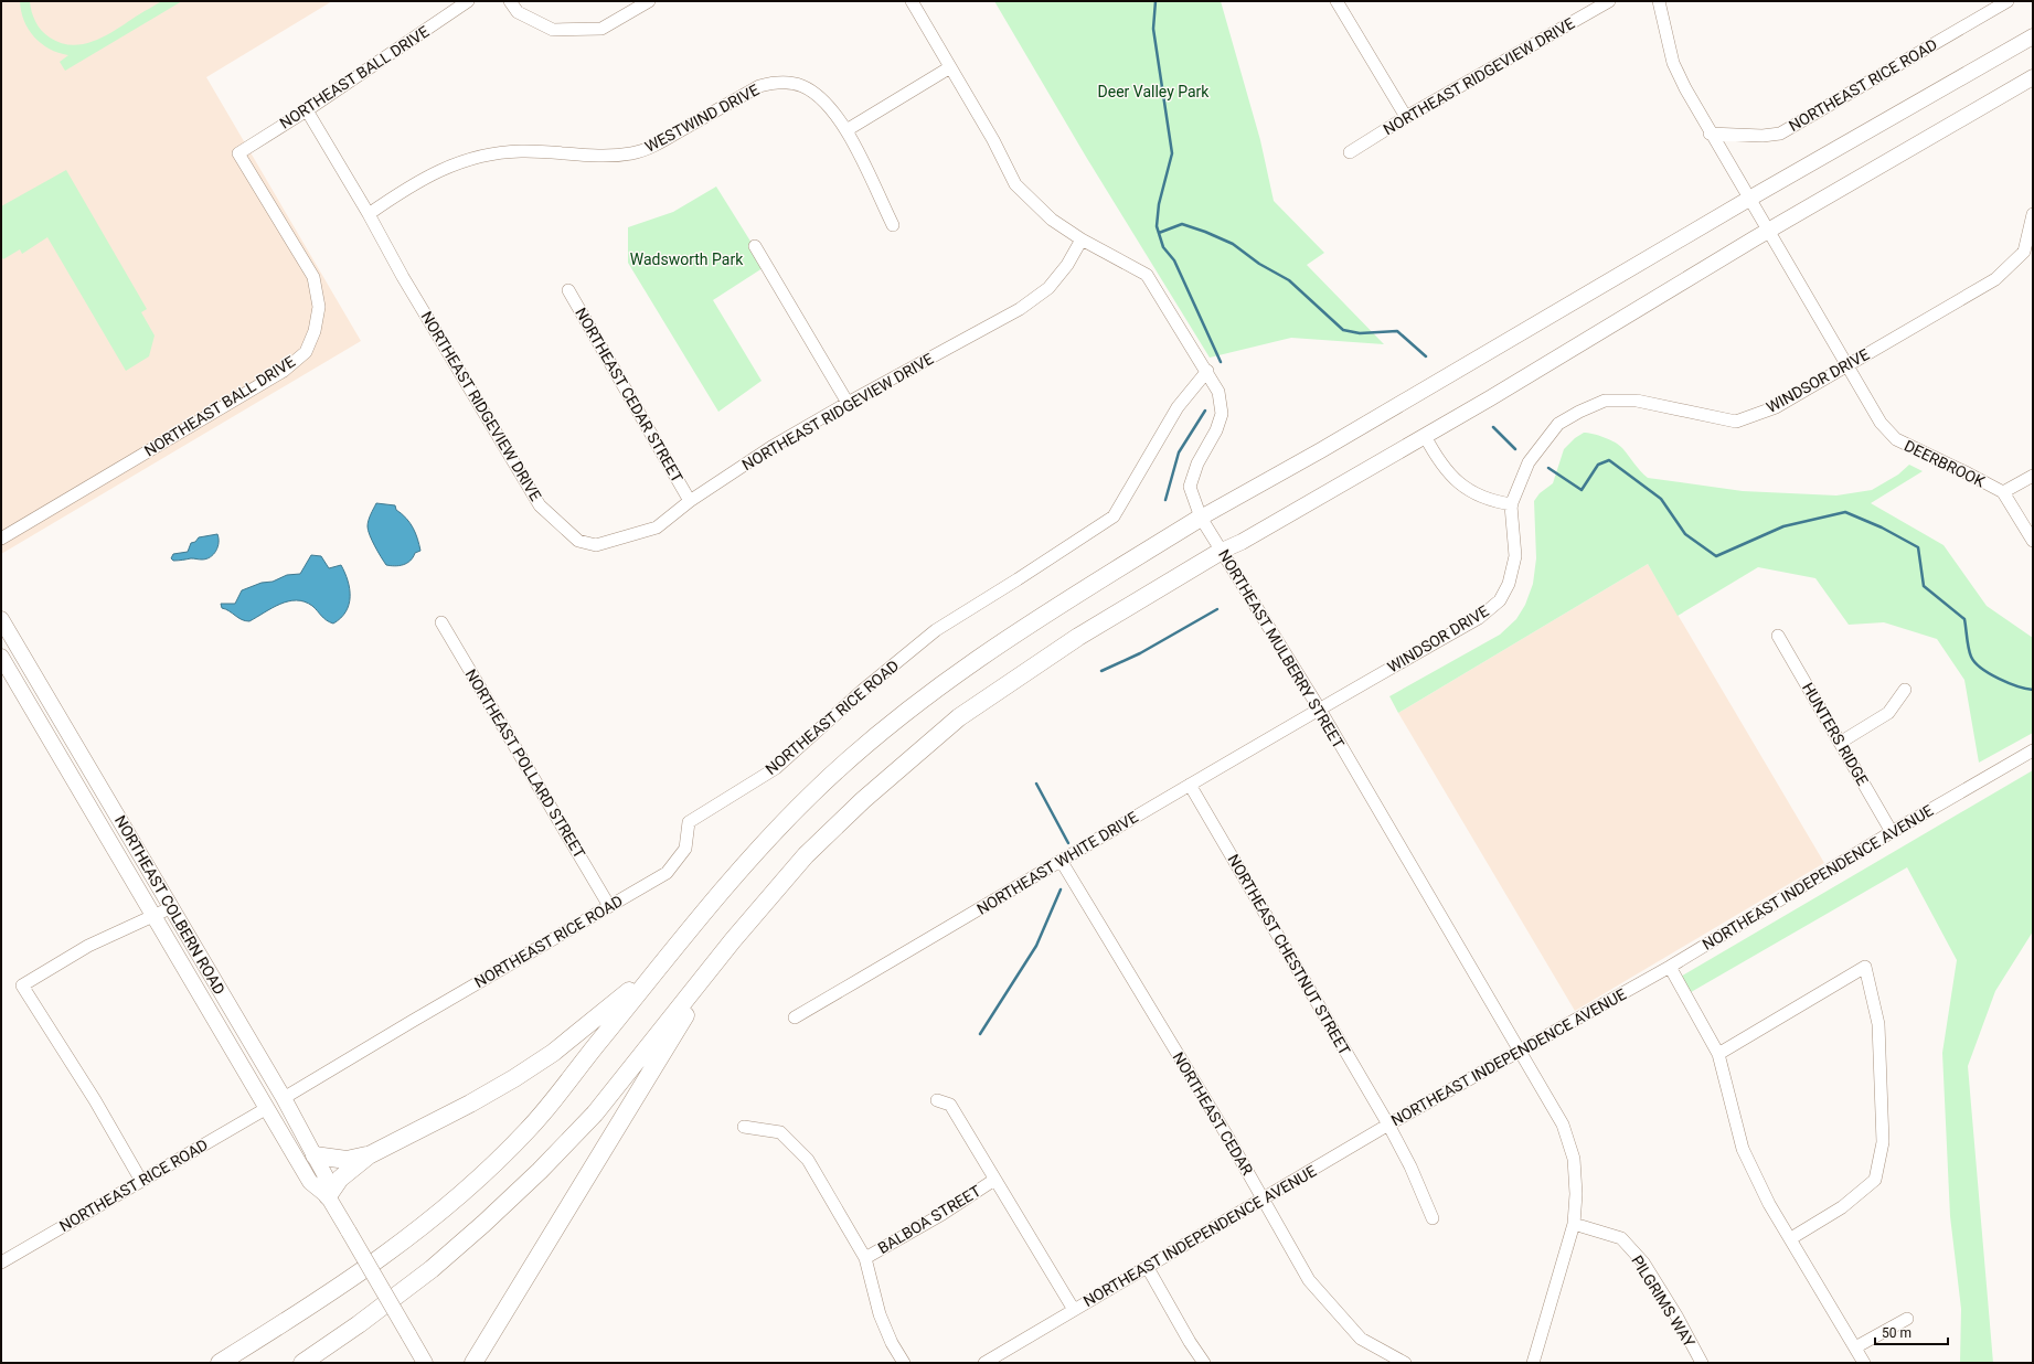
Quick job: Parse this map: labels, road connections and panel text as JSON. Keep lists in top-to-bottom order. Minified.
{"streets":{"main road":["NORTHEAST COLBERN ROAD"],"street":["NORTHEAST RIDGEVIEW DRIVE","NORTHEAST BALL DRIVE","NORTHEAST RICE ROAD","WESTWIND DRIVE","WINDSOR DRIVE","NORTHEAST CEDAR STREET","DEERBROOK","NORTHEAST MULBERRY STREET","HUNTERS RIDGE","NORTHEAST POLLARD STREET","NORTHEAST WHITE DRIVE","NORTHEAST INDEPENDENCE AVENUE","NORTHEAST CHESTNUT STREET","NORTHEAST CEDAR","BALBOA STREET","PILGRIMS WAY"]},"crossings":[["NORTHEAST RIDGEVIEW DRIVE","NORTHEAST BALL DRIVE"],["NORTHEAST RIDGEVIEW DRIVE","WESTWIND DRIVE"],["NORTHEAST RIDGEVIEW DRIVE","NORTHEAST CEDAR STREET"],["NORTHEAST RIDGEVIEW DRIVE","NORTHEAST MULBERRY STREET"],["NORTHEAST RICE ROAD","DEERBROOK"],["NORTHEAST RICE ROAD","NORTHEAST MULBERRY STREET"],["NORTHEAST RICE ROAD","NORTHEAST POLLARD STREET"],["NORTHEAST RICE ROAD","NORTHEAST COLBERN ROAD"],["WINDSOR DRIVE","DEERBROOK"],["WINDSOR DRIVE","NORTHEAST MULBERRY STREET"],["WINDSOR DRIVE","NORTHEAST WHITE DRIVE"],["NORTHEAST MULBERRY STREET","NORTHEAST WHITE DRIVE"],["NORTHEAST MULBERRY STREET","NORTHEAST INDEPENDENCE AVENUE"],["NORTHEAST MULBERRY STREET","PILGRIMS WAY"],["HUNTERS RIDGE","NORTHEAST INDEPENDENCE AVENUE"],["NORTHEAST WHITE DRIVE","NORTHEAST CHESTNUT STREET"],["NORTHEAST WHITE DRIVE","NORTHEAST CEDAR"],["NORTHEAST INDEPENDENCE AVENUE","NORTHEAST CHESTNUT STREET"],["NORTHEAST INDEPENDENCE AVENUE","NORTHEAST CEDAR"]],"parks":["Deer Valley Park","Wadsworth Park"],"scale_bar":"50 m"}
